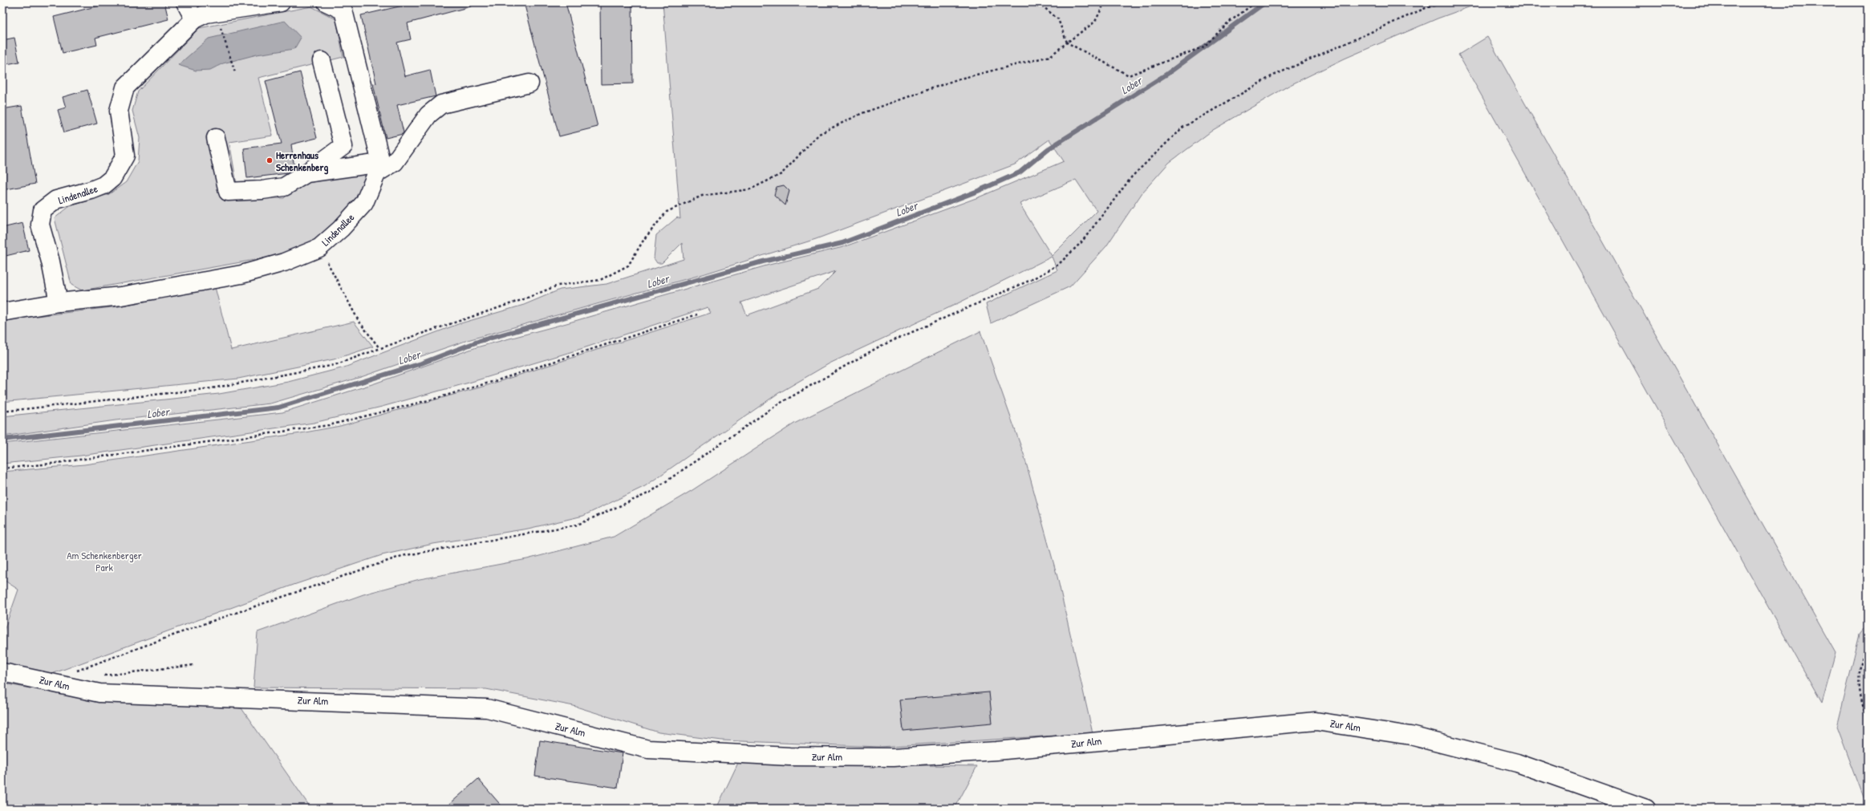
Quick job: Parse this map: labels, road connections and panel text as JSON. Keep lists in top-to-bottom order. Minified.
{"streets":{"street":["Lindenallee","Zur Alm"]},"water":["Lober"],"parks":["Am Schenkenberger Park"],"places":["Herrenhaus Schenkenberg"]}
